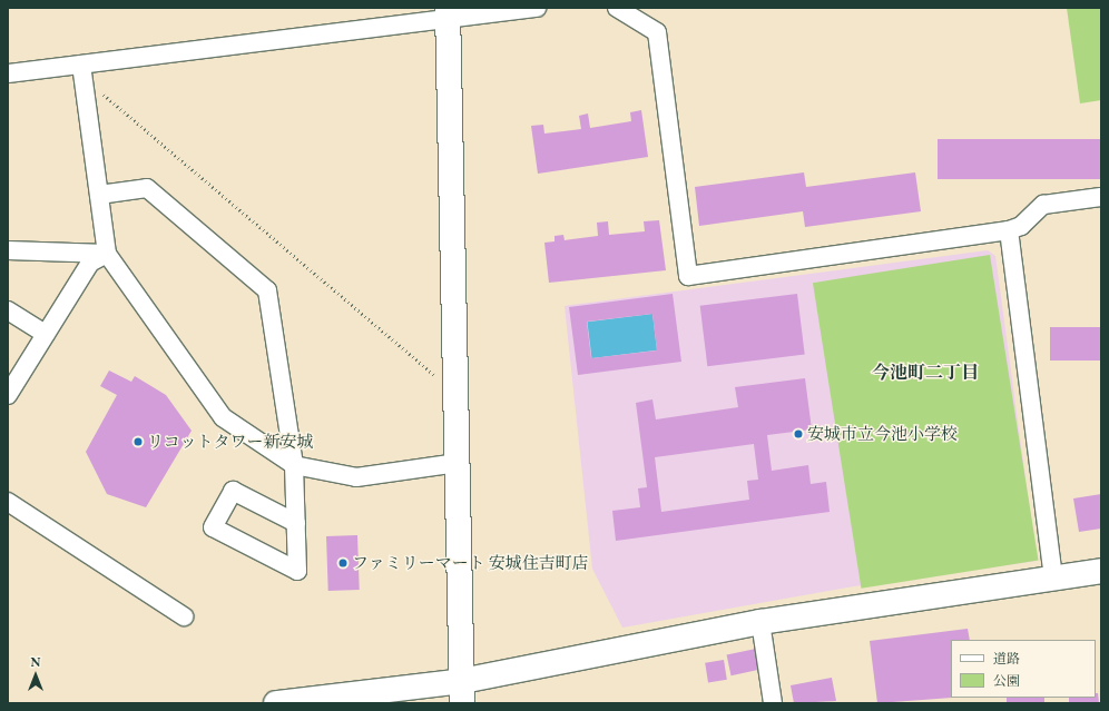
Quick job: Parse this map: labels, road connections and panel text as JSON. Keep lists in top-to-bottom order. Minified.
{"districts":["今池町二丁目"],"places":["安城市立今池小学校","リコットタワー新安城","ファミリーマート 安城住吉町店"],"legend":["道路","公園"],"north":"top"}
